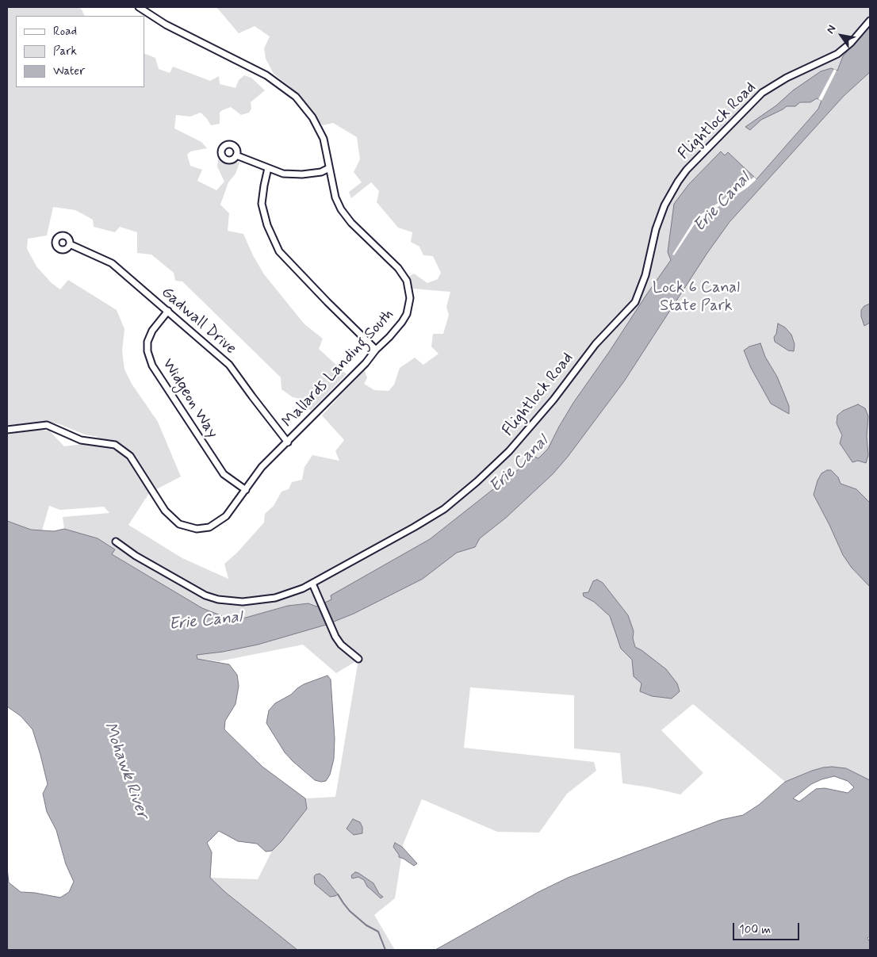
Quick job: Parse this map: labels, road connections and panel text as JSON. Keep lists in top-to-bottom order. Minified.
{"streets":{"street":["Flightlock Road","Gadwall Drive","Mallards Landing South","Widgeon Way"]},"crossings":[["Gadwall Drive","Mallards Landing South"],["Gadwall Drive","Widgeon Way"],["Mallards Landing South","Widgeon Way"]],"water":["Erie Canal","Mohawk River"],"parks":["Lock 6 Canal State Park"],"legend":["Road","Park","Water"],"scale_bar":"100 m","north":"top left"}
